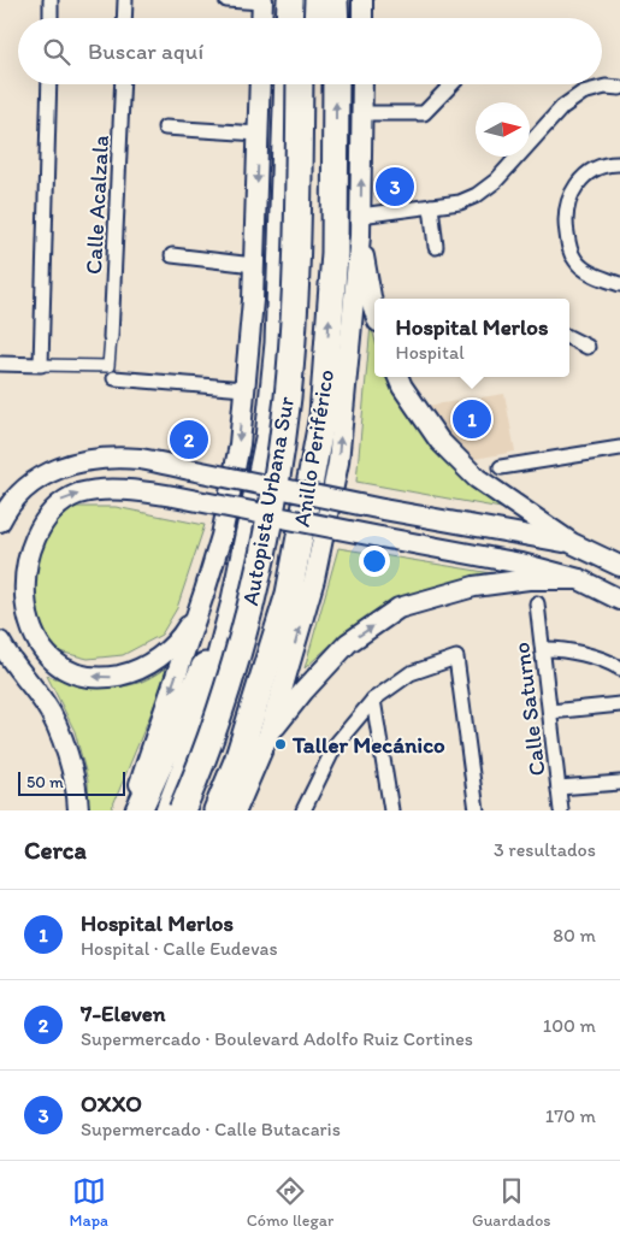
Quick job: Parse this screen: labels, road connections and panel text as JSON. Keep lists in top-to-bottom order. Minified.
{"streets":{"highway":["Anillo Periférico","Autopista Urbana Sur"],"street":["Calle Acalzala","Calle Saturno"]},"places":["Taller Mecánico"],"scale_bar":"50 m","north":"right","page":{"search":"Buscar aquí","pins":["3","1","2"],"popup":["Hospital Merlos","Hospital"],"scale":"50 m","heading":["Cerca","3 resultados"],"list":[{"mark":"1","name":"Hospital Merlos","note":"Hospital · Calle Eudevas","value":"80 m"},{"mark":"2","name":"7-Eleven","note":"Supermercado · Boulevard Adolfo Ruiz Cortines","value":"100 m"},{"mark":"3","name":"OXXO","note":"Supermercado · Calle Butacaris","value":"170 m"}],"nav":["Mapa","Cómo llegar","Guardados"]}}
